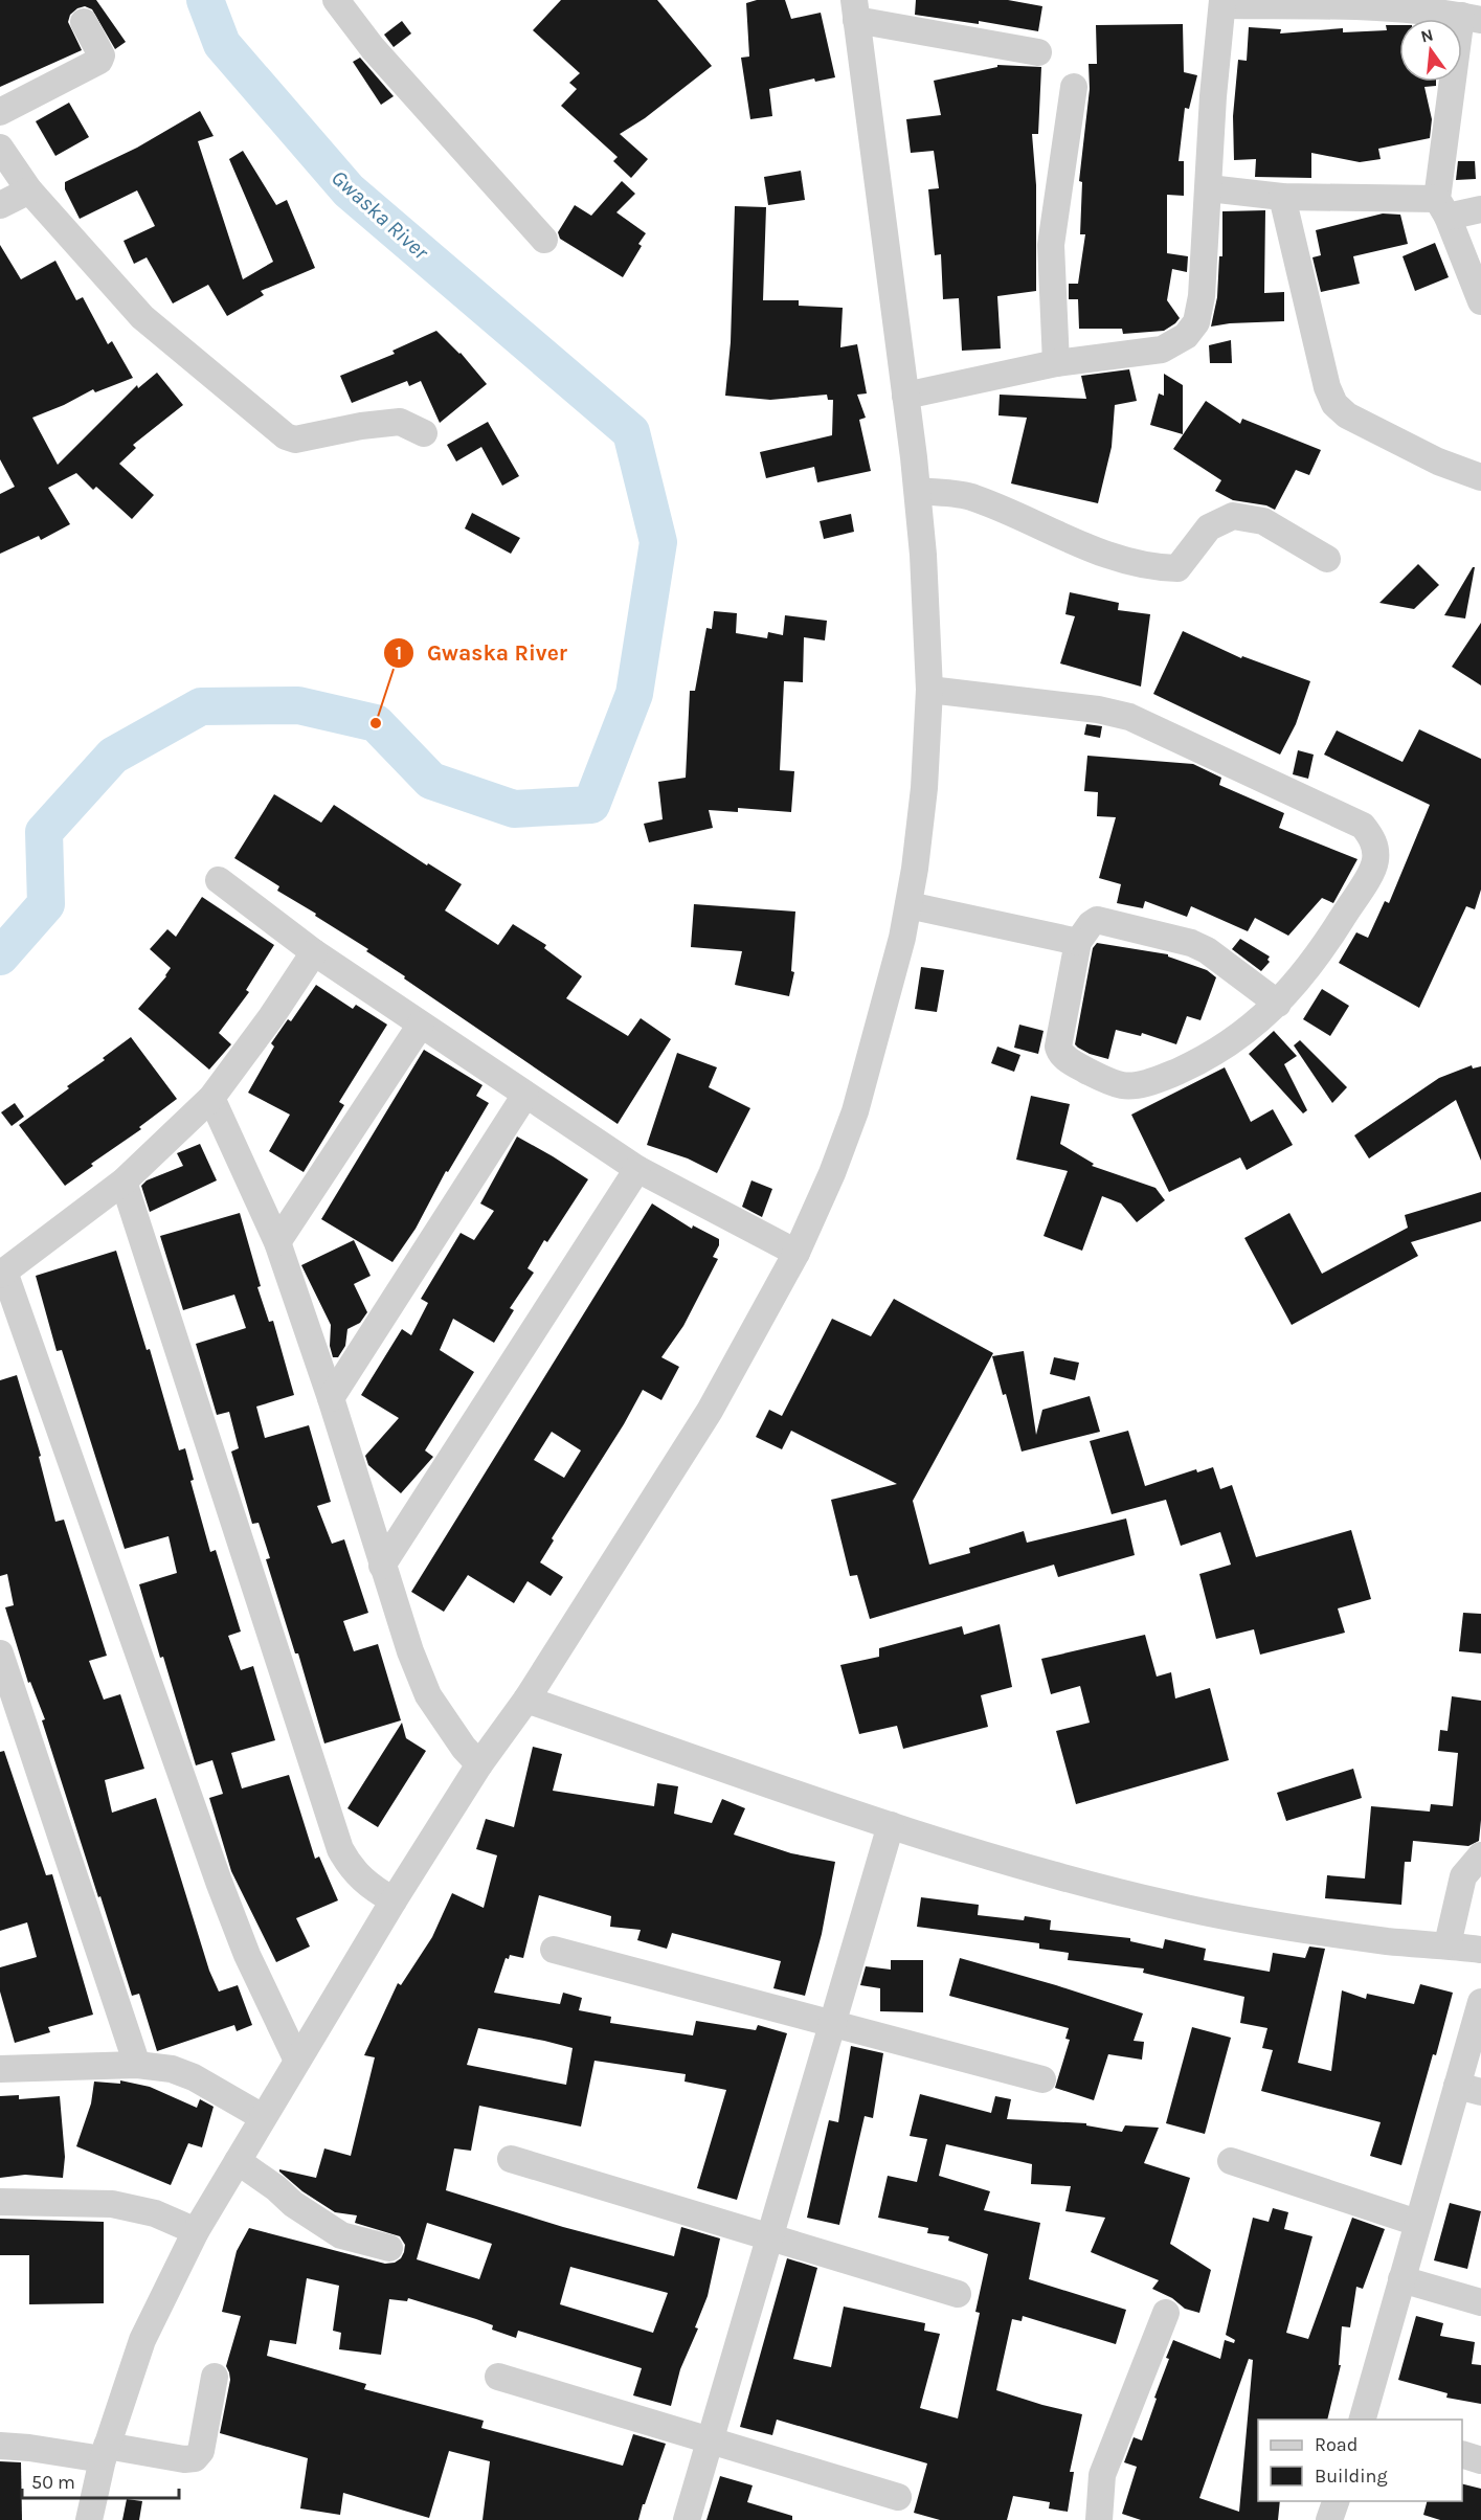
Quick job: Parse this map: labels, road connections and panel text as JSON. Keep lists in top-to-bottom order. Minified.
{"water":["Gwaska River"],"places":["Gwaska River"],"legend":["Road","Building"],"scale_bar":"50 m","north":"top"}
